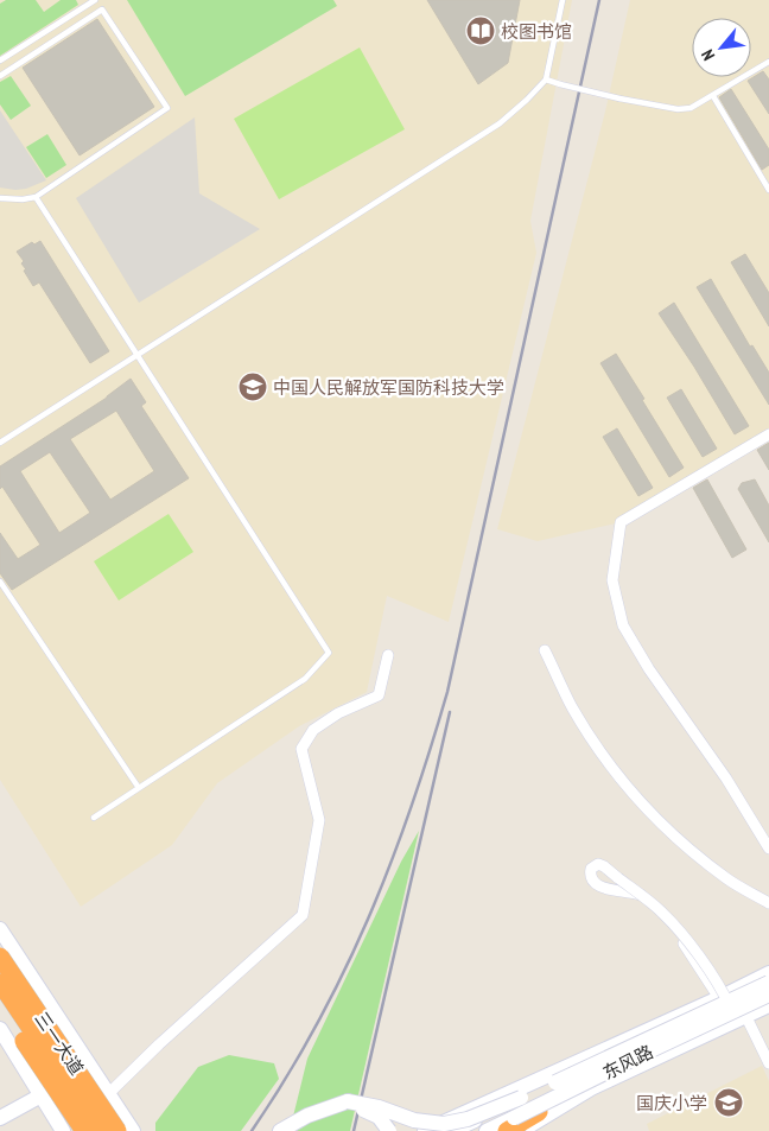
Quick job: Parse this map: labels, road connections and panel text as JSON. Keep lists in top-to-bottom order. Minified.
{"streets":{"highway":["三一大道"],"street":["东风路"]},"places":{"library":["校图书馆"],"school or university":["中国人民解放军国防科技大学","国庆小学"]},"north":"bottom left"}
